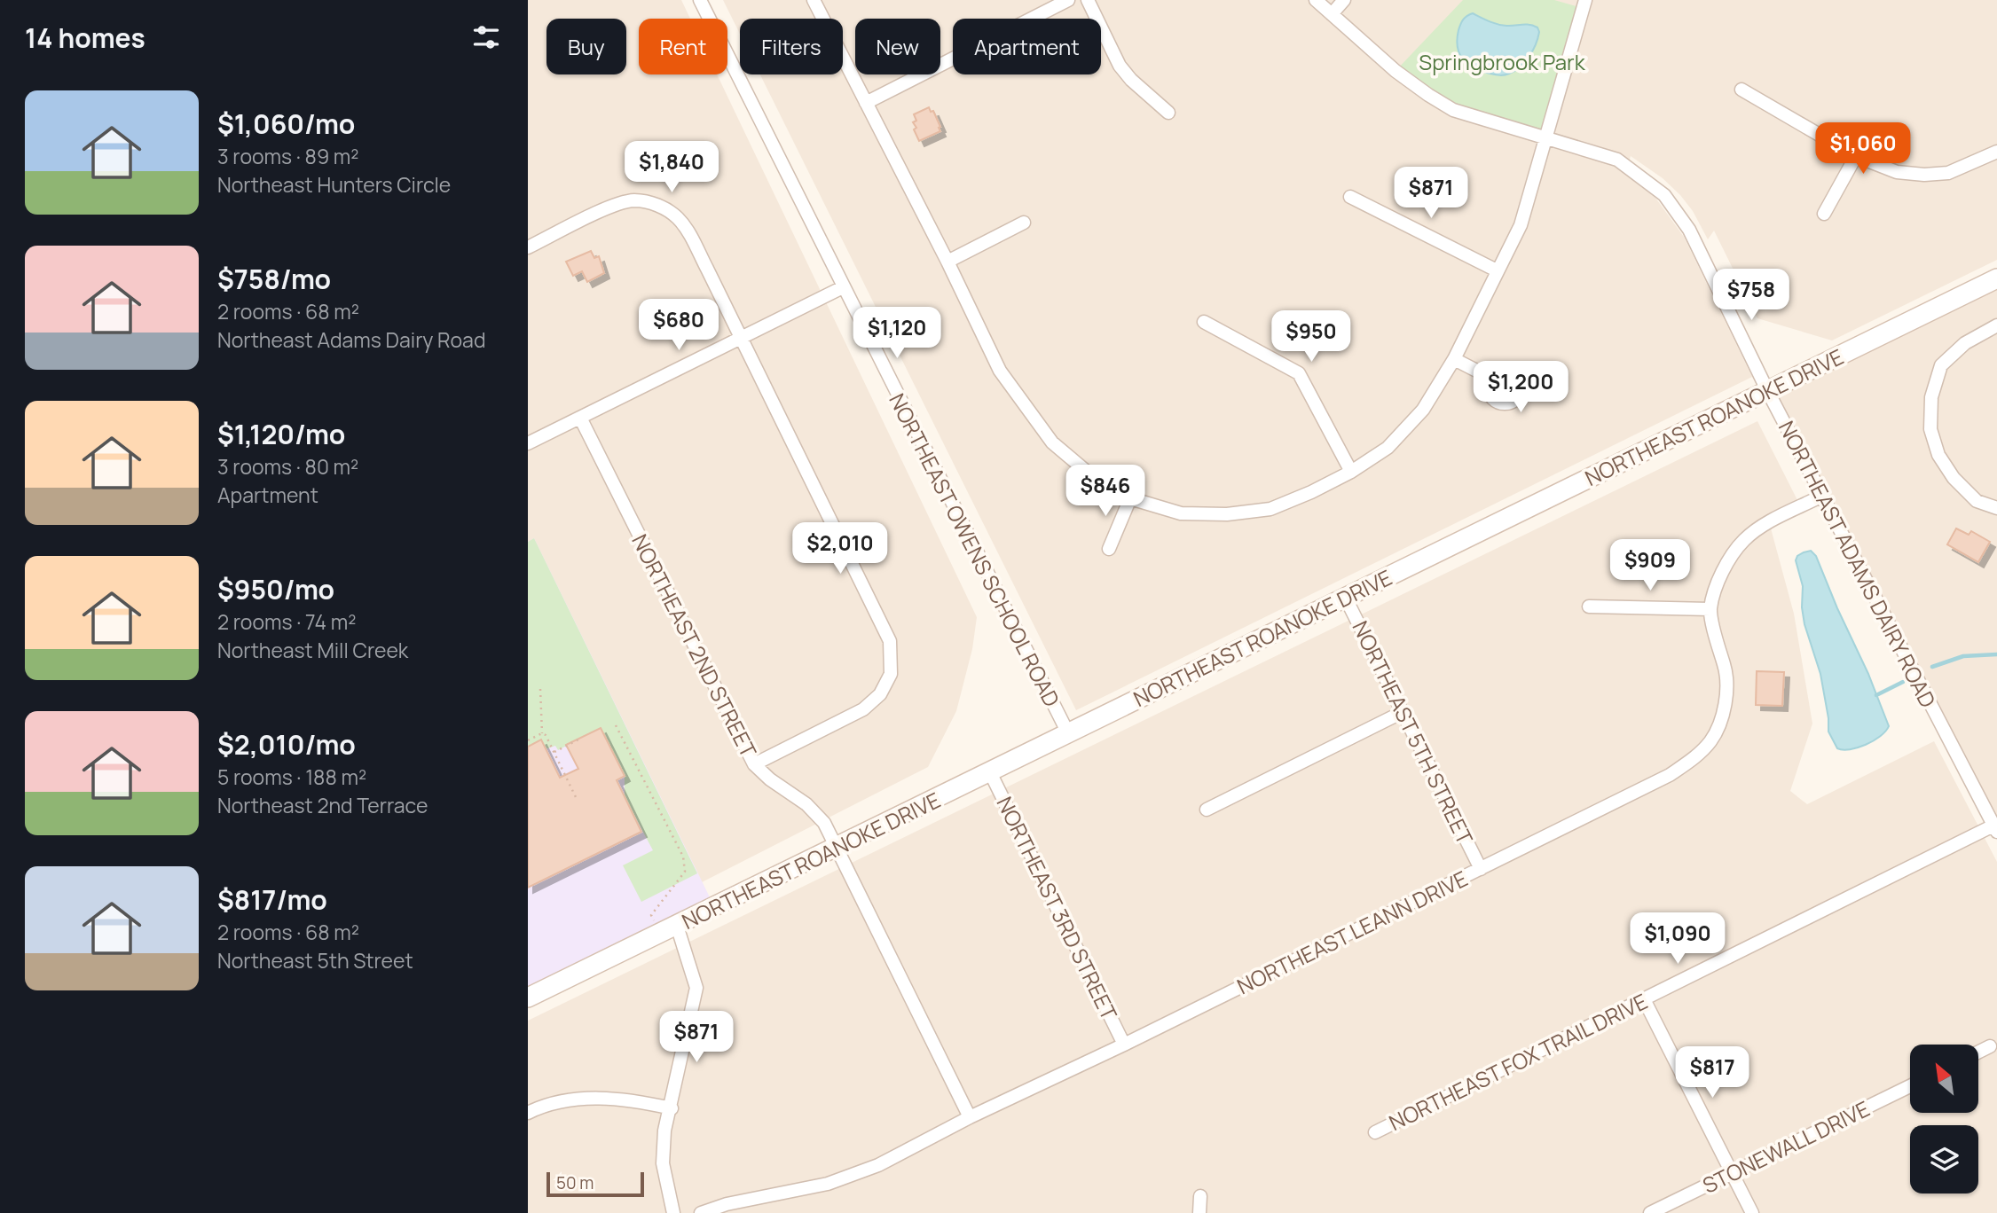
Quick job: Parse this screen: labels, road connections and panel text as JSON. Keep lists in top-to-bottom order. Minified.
{"streets":{"street":["NORTHEAST ROANOKE DRIVE","NORTHEAST OWENS SCHOOL ROAD","NORTHEAST ADAMS DAIRY ROAD","NORTHEAST 2ND STREET","NORTHEAST 5TH STREET","NORTHEAST 3RD STREET","NORTHEAST LEANN DRIVE","NORTHEAST FOX TRAIL DRIVE","STONEWALL DRIVE"]},"crossings":[["NORTHEAST ROANOKE DRIVE","NORTHEAST OWENS SCHOOL ROAD"],["NORTHEAST ROANOKE DRIVE","NORTHEAST ADAMS DAIRY ROAD"],["NORTHEAST ROANOKE DRIVE","NORTHEAST 2ND STREET"],["NORTHEAST ROANOKE DRIVE","NORTHEAST 5TH STREET"],["NORTHEAST ROANOKE DRIVE","NORTHEAST 3RD STREET"],["NORTHEAST ADAMS DAIRY ROAD","NORTHEAST FOX TRAIL DRIVE"],["NORTHEAST 2ND STREET","NORTHEAST LEANN DRIVE"],["NORTHEAST 5TH STREET","NORTHEAST LEANN DRIVE"],["NORTHEAST 3RD STREET","NORTHEAST LEANN DRIVE"]],"parks":["Springbrook Park"],"scale_bar":"50 m","north":"top left","page":{"heading":"14 homes","chip":["Buy","Rent","Filters","New","Apartment"],"list":[{"name":"$1,060/mo","note":"3 rooms · 89 m² · Northeast Hunters Circle"},{"name":"$758/mo","note":"2 rooms · 68 m² · Northeast Adams Dairy Road"},{"name":"$1,120/mo","note":"3 rooms · 80 m² · Apartment"},{"name":"$950/mo","note":"2 rooms · 74 m² · Northeast Mill Creek"},{"name":"$2,010/mo","note":"5 rooms · 188 m² · Northeast 2nd Terrace"},{"name":"$817/mo","note":"2 rooms · 68 m² · Northeast 5th Street"}],"price":["$1,060","$1,840","$871","$758","$680","$1,120","$950","$1,200","$846","$2,010","$909","$1,090","$871","$817"],"scale":"50 m"}}
